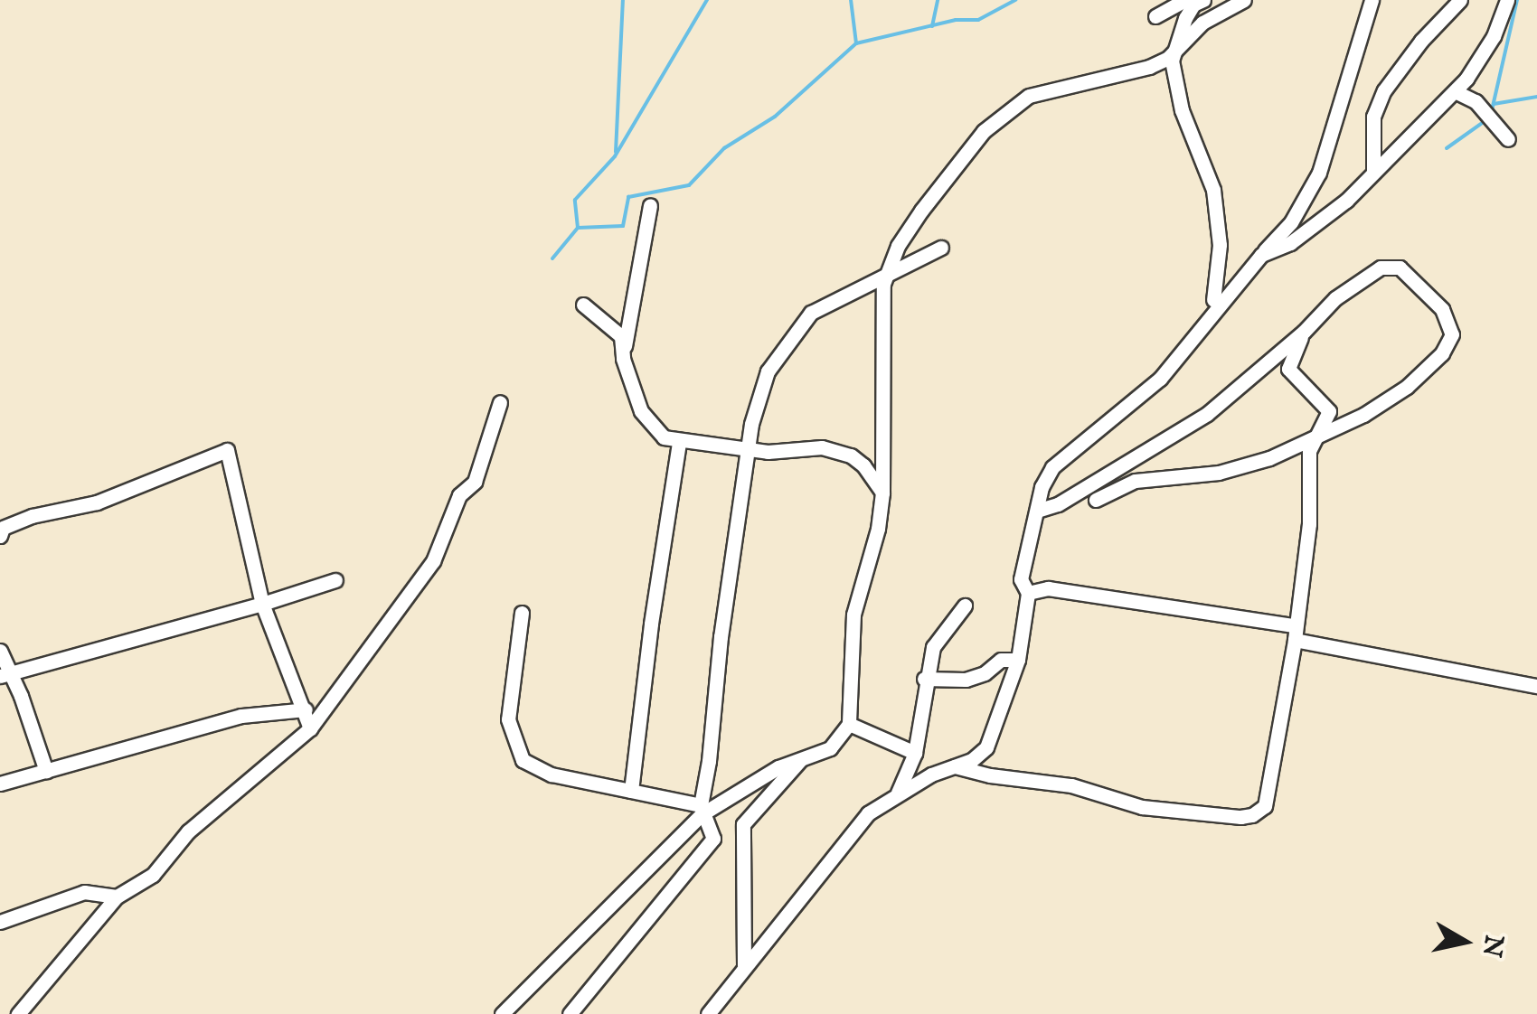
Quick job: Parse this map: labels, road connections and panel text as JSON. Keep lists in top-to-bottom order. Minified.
{"north":"right"}
